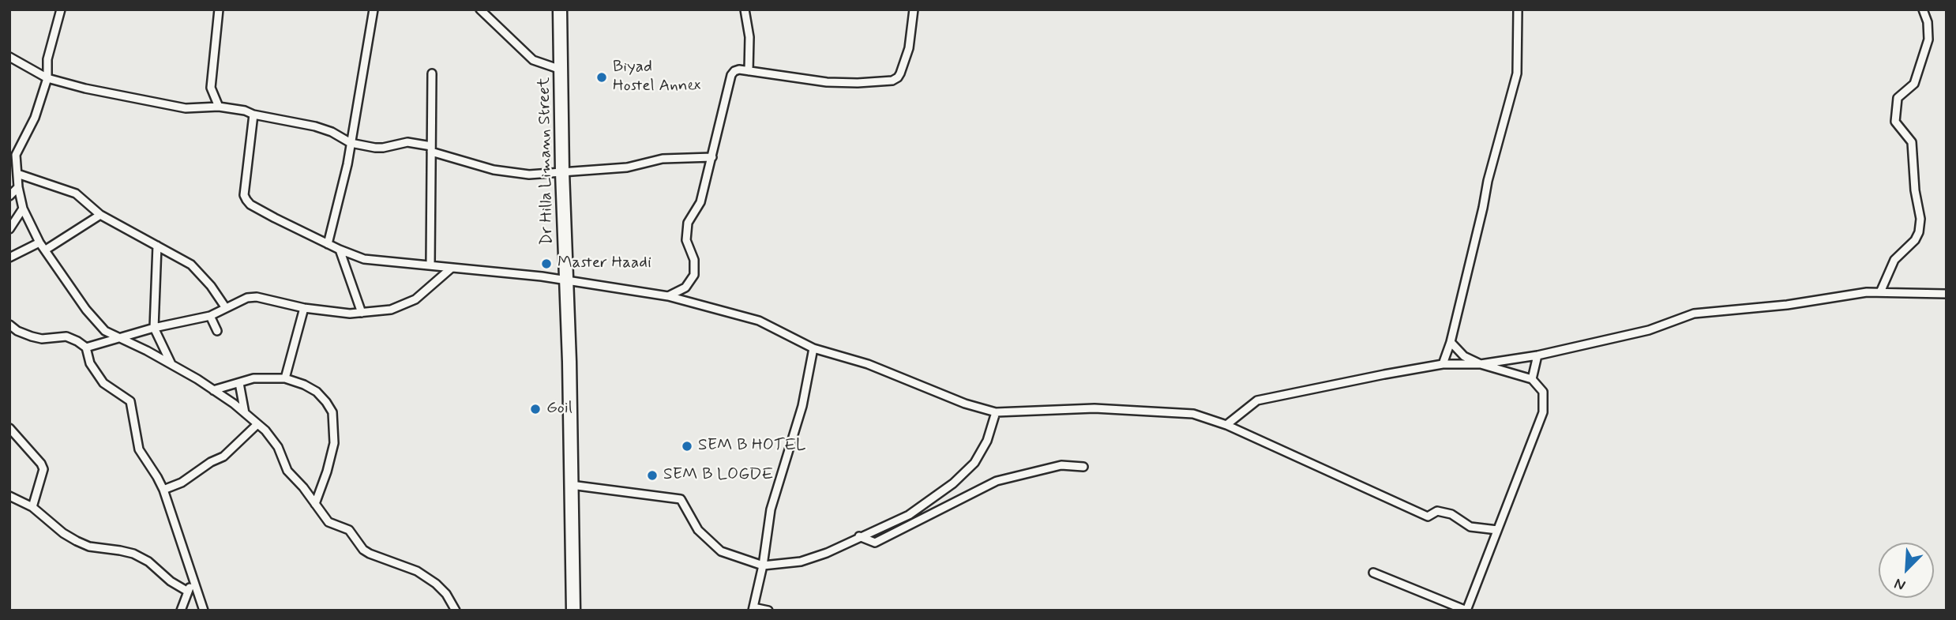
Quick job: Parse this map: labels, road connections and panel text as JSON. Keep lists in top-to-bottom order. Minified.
{"streets":{"highway":["Dr Hilla Limann Street"]},"places":["Biyad Hostel Annex","Master Haadi","Goil","SEM B HOTEL","SEM B LOGDE"],"north":"bottom left"}
